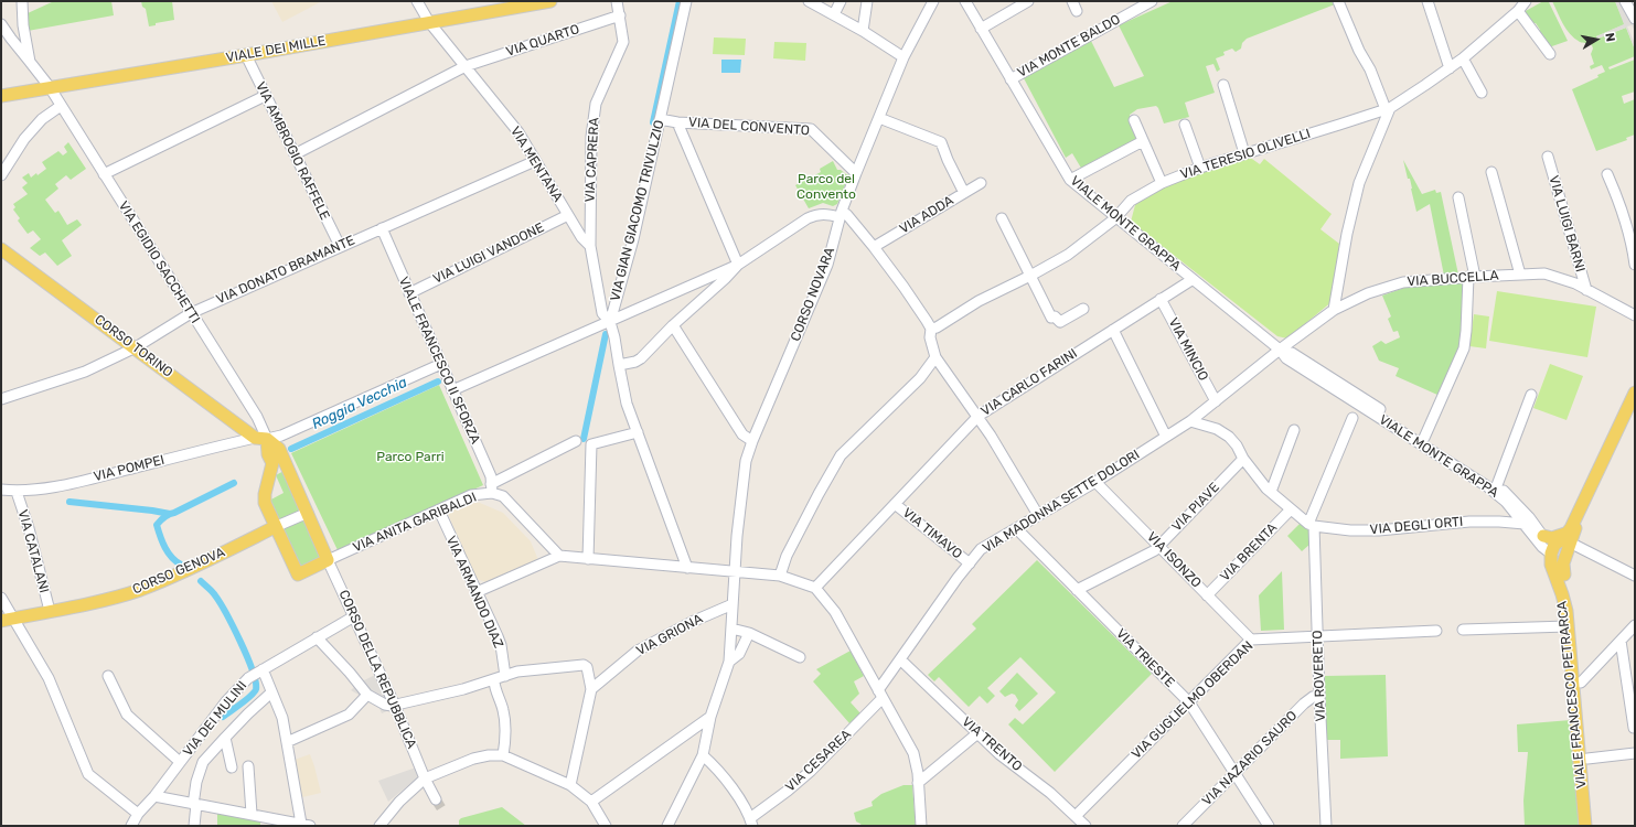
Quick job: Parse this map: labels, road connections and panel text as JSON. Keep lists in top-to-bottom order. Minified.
{"streets":{"main road":["VIALE DEI MILLE","CORSO TORINO","CORSO GENOVA","VIALE FRANCESCO PETRARCA"],"street":["VIA QUARTO","VIA MONTE BALDO","VIA DEL CONVENTO","VIA AMBROGIO RAFFELE","VIA TERESIO OLIVELLI","VIA CAPRERA","VIA MENTANA","VIA GIAN GIACOMO TRIVULZIO","VIA ADDA","VIALE MONTE GRAPPA","VIA LUIGI BARNI","VIA LUIGI VANDONE","VIA EGIDIO SACCHETTI","VIA DONATO BRAMANTE","VIA BUCCELLA","CORSO NOVARA","VIA MINCIO","VIALE FRANCESCO II SFORZA","VIA CARLO FARINI","VIA POMPEI","VIA MADONNA SETTE DOLORI","VIA PIAVE","VIA ANITA GARIBALDI","VIA DEGLI ORTI","VIA TIMAVO","VIA CATALANI","VIA BRENTA","VIA ISONZO","VIA ARMANDO DIAZ","VIA GRIONA","VIA TRIESTE","CORSO DELLA REPUBBLICA","VIA ROVERETO","VIA GUGLIELMO OBERDAN","VIA DEI MULINI","VIA TRENTO","VIA NAZARIO SAURO","VIA CESAREA"]},"crossings":[["VIA QUARTO","VIA AMBROGIO RAFFELE"],["VIA QUARTO","VIA CAPRERA"],["VIA QUARTO","VIA MENTANA"],["VIA MONTE BALDO","VIALE MONTE GRAPPA"],["VIALE DEI MILLE","VIA AMBROGIO RAFFELE"],["VIALE DEI MILLE","VIA MENTANA"],["VIALE DEI MILLE","VIA EGIDIO SACCHETTI"],["VIA DEL CONVENTO","VIA GIAN GIACOMO TRIVULZIO"],["VIA DEL CONVENTO","CORSO NOVARA"],["VIA AMBROGIO RAFFELE","VIA DONATO BRAMANTE"],["VIA TERESIO OLIVELLI","VIALE MONTE GRAPPA"],["VIA CAPRERA","VIA MENTANA"],["VIA MENTANA","VIA GIAN GIACOMO TRIVULZIO"],["VIA MENTANA","VIA LUIGI VANDONE"],["VIA MENTANA","VIA DONATO BRAMANTE"],["VIALE MONTE GRAPPA","VIA BUCCELLA"],["VIALE MONTE GRAPPA","VIA CARLO FARINI"],["VIALE MONTE GRAPPA","VIA MADONNA SETTE DOLORI"],["VIALE MONTE GRAPPA","VIA DEGLI ORTI"],["VIALE MONTE GRAPPA","VIALE FRANCESCO PETRARCA"],["VIA LUIGI BARNI","VIA BUCCELLA"],["VIA LUIGI VANDONE","VIALE FRANCESCO II SFORZA"],["VIA EGIDIO SACCHETTI","VIA DONATO BRAMANTE"],["VIA EGIDIO SACCHETTI","CORSO TORINO"],["VIA EGIDIO SACCHETTI","VIA POMPEI"],["VIA DONATO BRAMANTE","CORSO TORINO"],["VIA DONATO BRAMANTE","VIALE FRANCESCO II SFORZA"],["VIA BUCCELLA","VIA MADONNA SETTE DOLORI"],["CORSO NOVARA","VIA GRIONA"],["CORSO TORINO","VIA POMPEI"],["CORSO TORINO","VIA ANITA GARIBALDI"],["CORSO TORINO","CORSO DELLA REPUBBLICA"],["VIA MINCIO","VIA CARLO FARINI"],["VIA MINCIO","VIA MADONNA SETTE DOLORI"],["VIALE FRANCESCO II SFORZA","VIA POMPEI"],["VIALE FRANCESCO II SFORZA","VIA ANITA GARIBALDI"],["VIA CARLO FARINI","VIA TIMAVO"],["VIA POMPEI","VIA CATALANI"],["VIA MADONNA SETTE DOLORI","VIA TIMAVO"],["VIA MADONNA SETTE DOLORI","VIA ISONZO"],["VIA MADONNA SETTE DOLORI","VIA TRIESTE"],["VIA MADONNA SETTE DOLORI","VIA TRENTO"],["VIA MADONNA SETTE DOLORI","VIA CESAREA"],["VIA PIAVE","VIA ISONZO"],["VIA PIAVE","VIA TRIESTE"],["VIA ANITA GARIBALDI","VIA ARMANDO DIAZ"],["VIA ANITA GARIBALDI","CORSO DELLA REPUBBLICA"],["VIA DEGLI ORTI","VIA ROVERETO"],["VIA CATALANI","CORSO GENOVA"],["VIA BRENTA","VIA ISONZO"],["VIA ISONZO","VIA GUGLIELMO OBERDAN"],["VIA TRIESTE","VIA GUGLIELMO OBERDAN"],["VIA TRIESTE","VIA NAZARIO SAURO"],["CORSO DELLA REPUBBLICA","VIA DEI MULINI"],["VIA ROVERETO","VIA GUGLIELMO OBERDAN"],["VIA ROVERETO","VIA NAZARIO SAURO"],["VIA GUGLIELMO OBERDAN","VIA TRENTO"]],"water":["Roggia Vecchia"],"parks":["Parco del Convento","Parco Parri"],"north":"right"}
